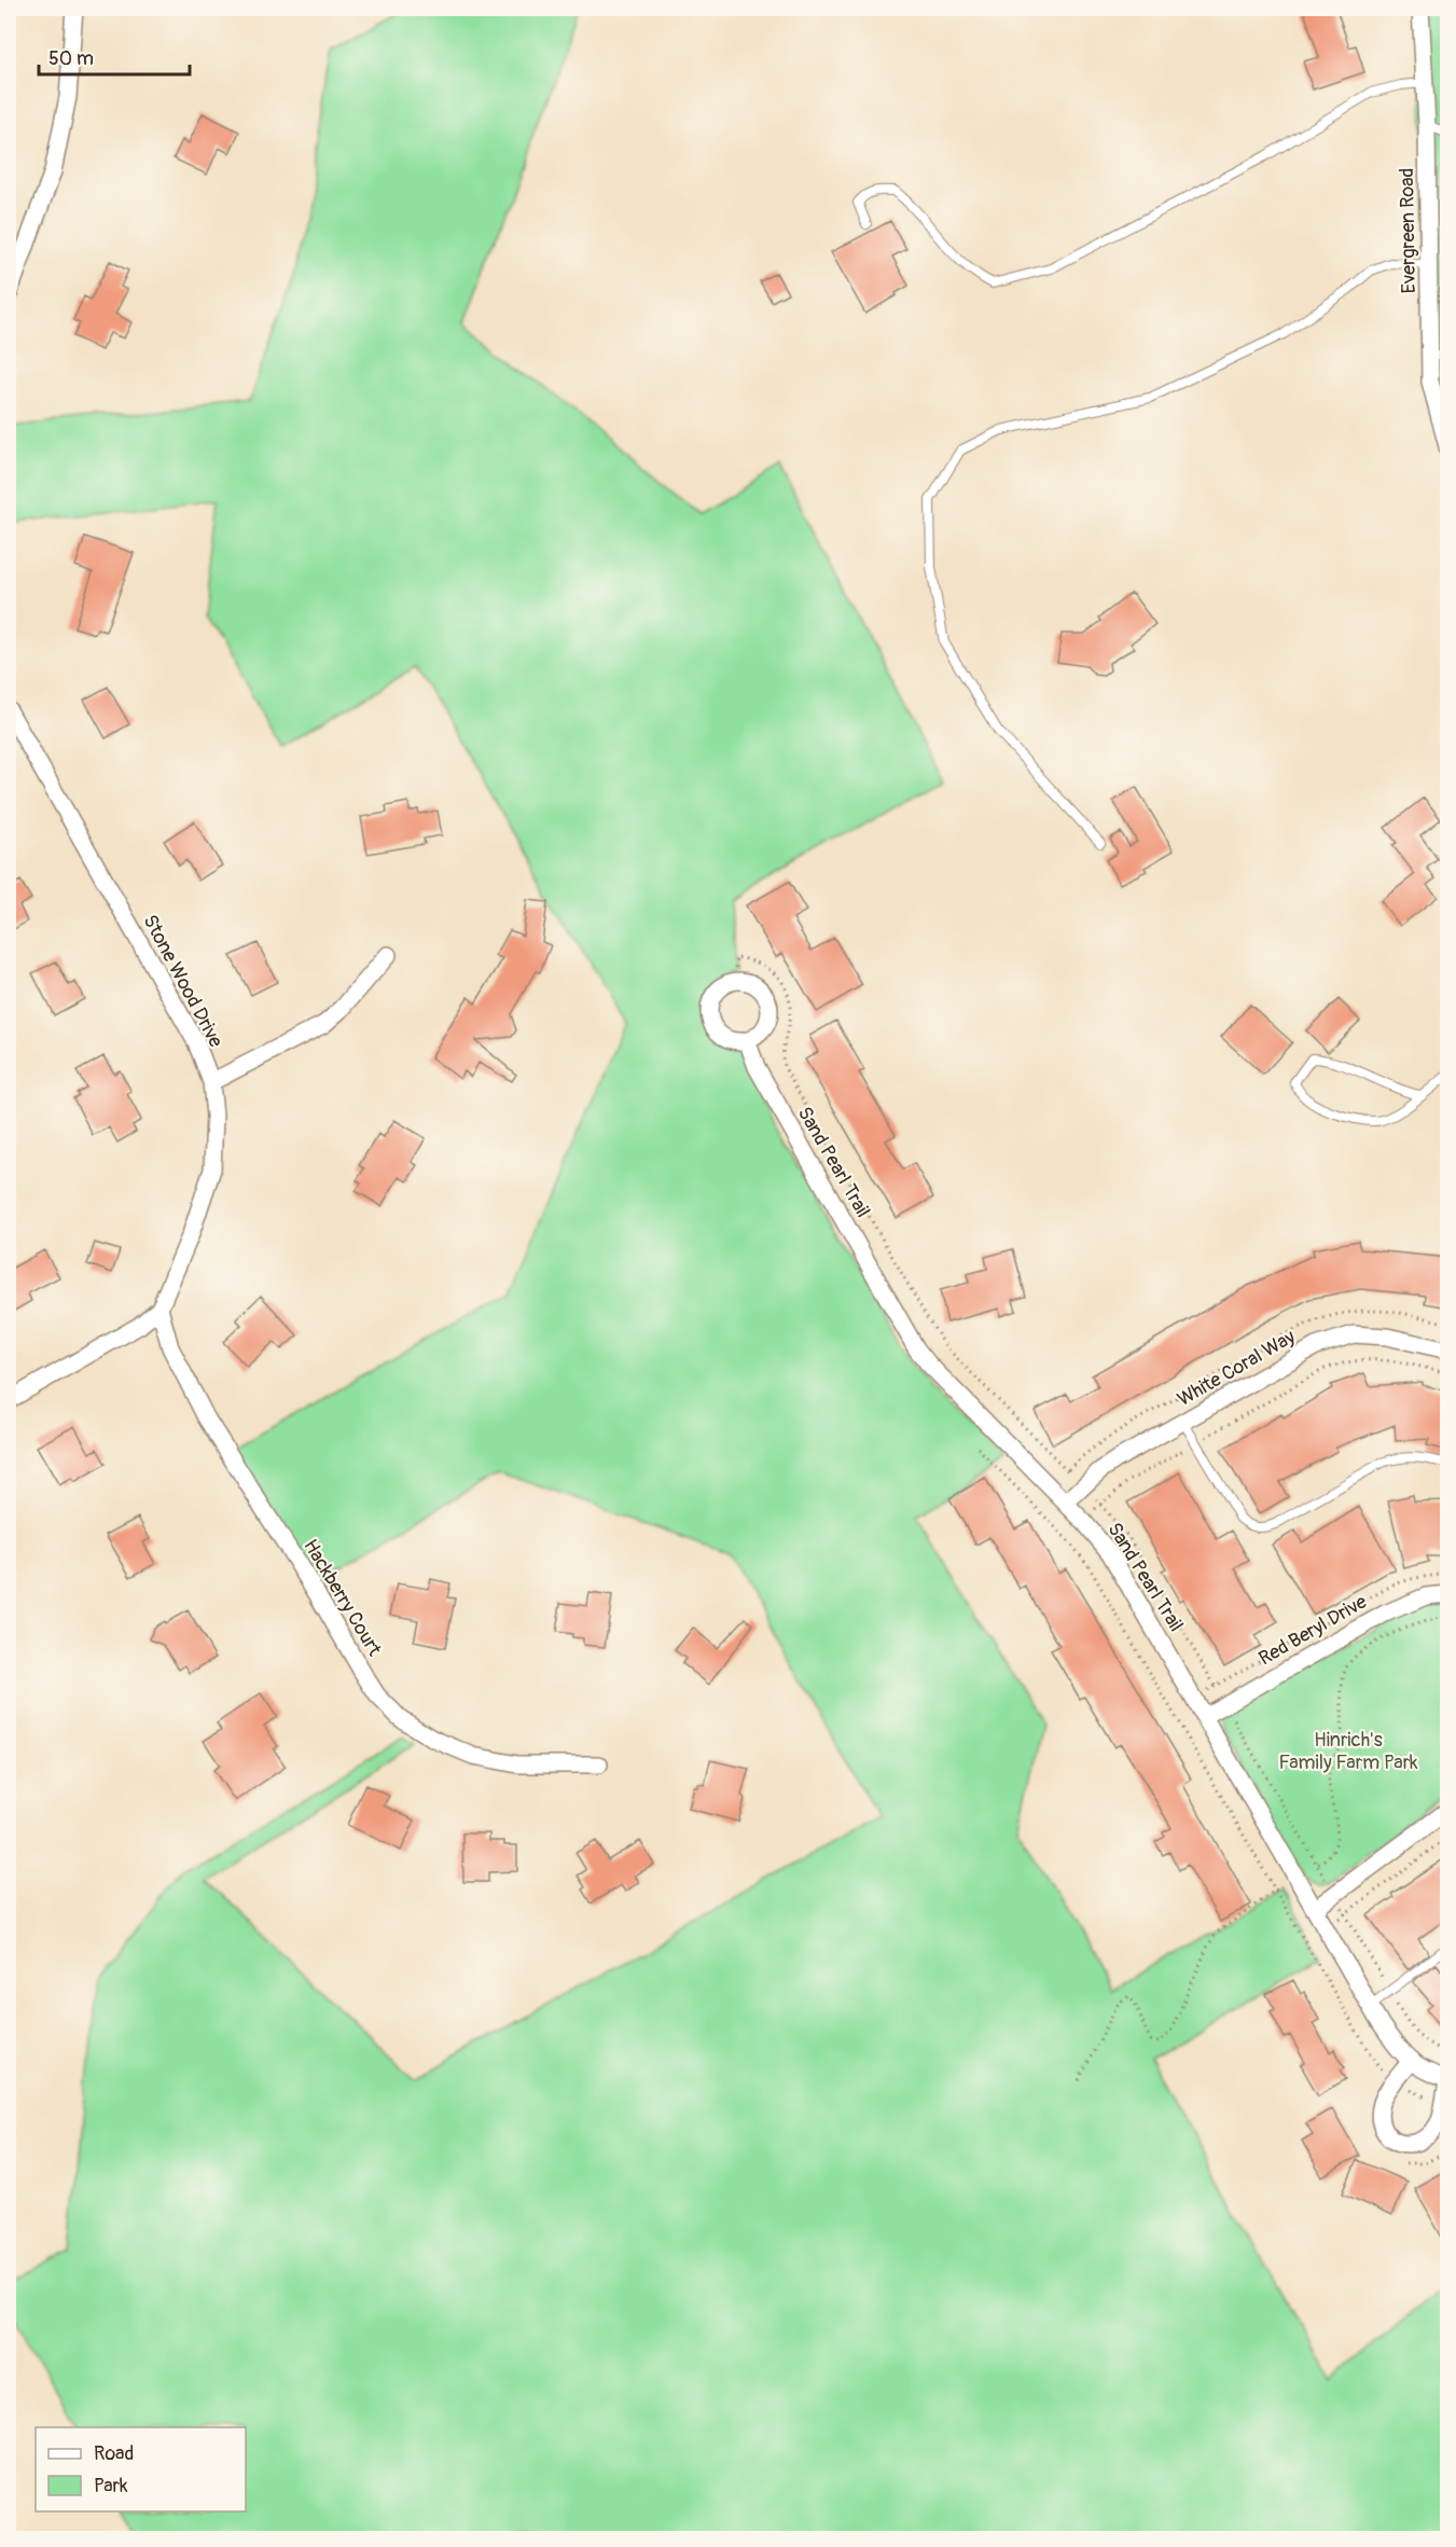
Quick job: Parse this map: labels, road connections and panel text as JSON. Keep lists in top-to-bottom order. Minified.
{"streets":{"street":["Evergreen Road","Stone Wood Drive","Sand Pearl Trail","White Coral Way","Hackberry Court","Red Beryl Drive"]},"crossings":[["Stone Wood Drive","Hackberry Court"],["Sand Pearl Trail","White Coral Way"],["Sand Pearl Trail","Red Beryl Drive"]],"parks":["Hinrich's Family Farm Park"],"legend":["Road","Park"],"scale_bar":"50 m"}
